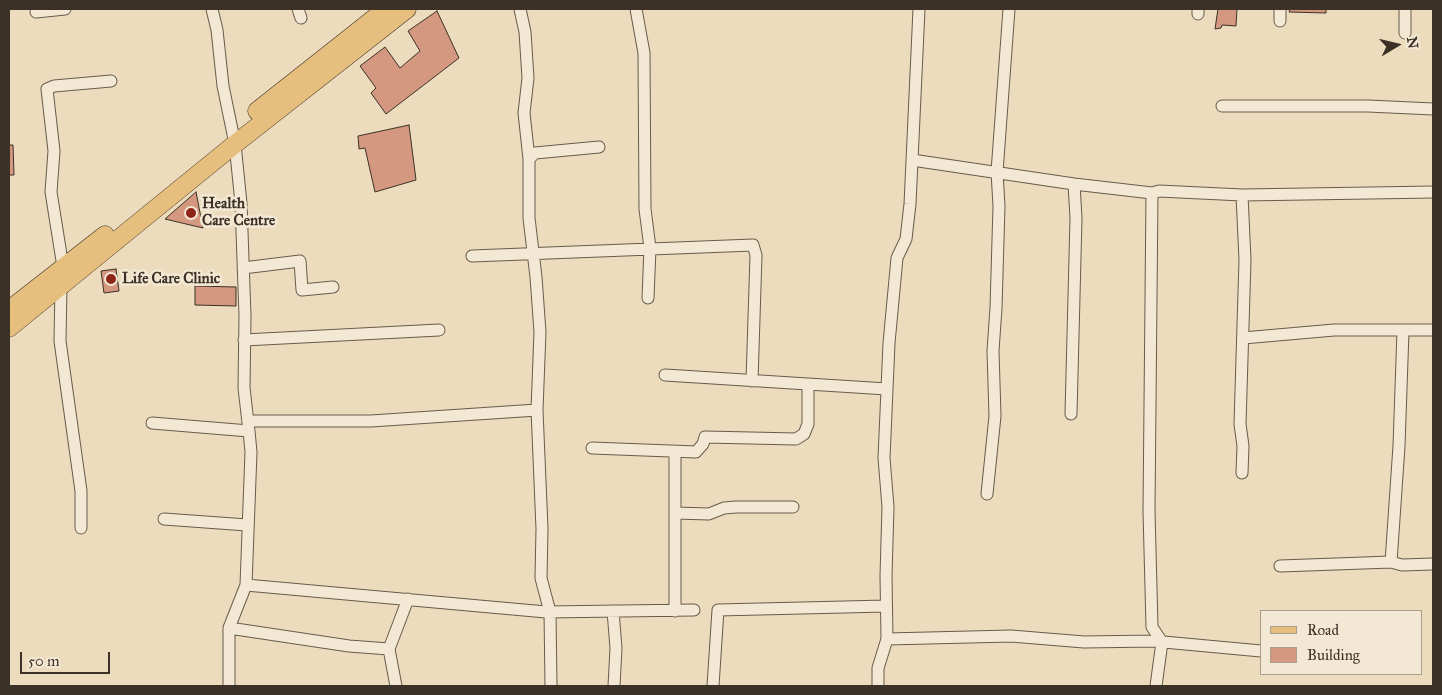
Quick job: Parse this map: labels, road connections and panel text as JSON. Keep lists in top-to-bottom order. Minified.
{"places":["Health Care Centre","Life Care Clinic"],"legend":["Road","Building"],"scale_bar":"50 m","north":"right"}
